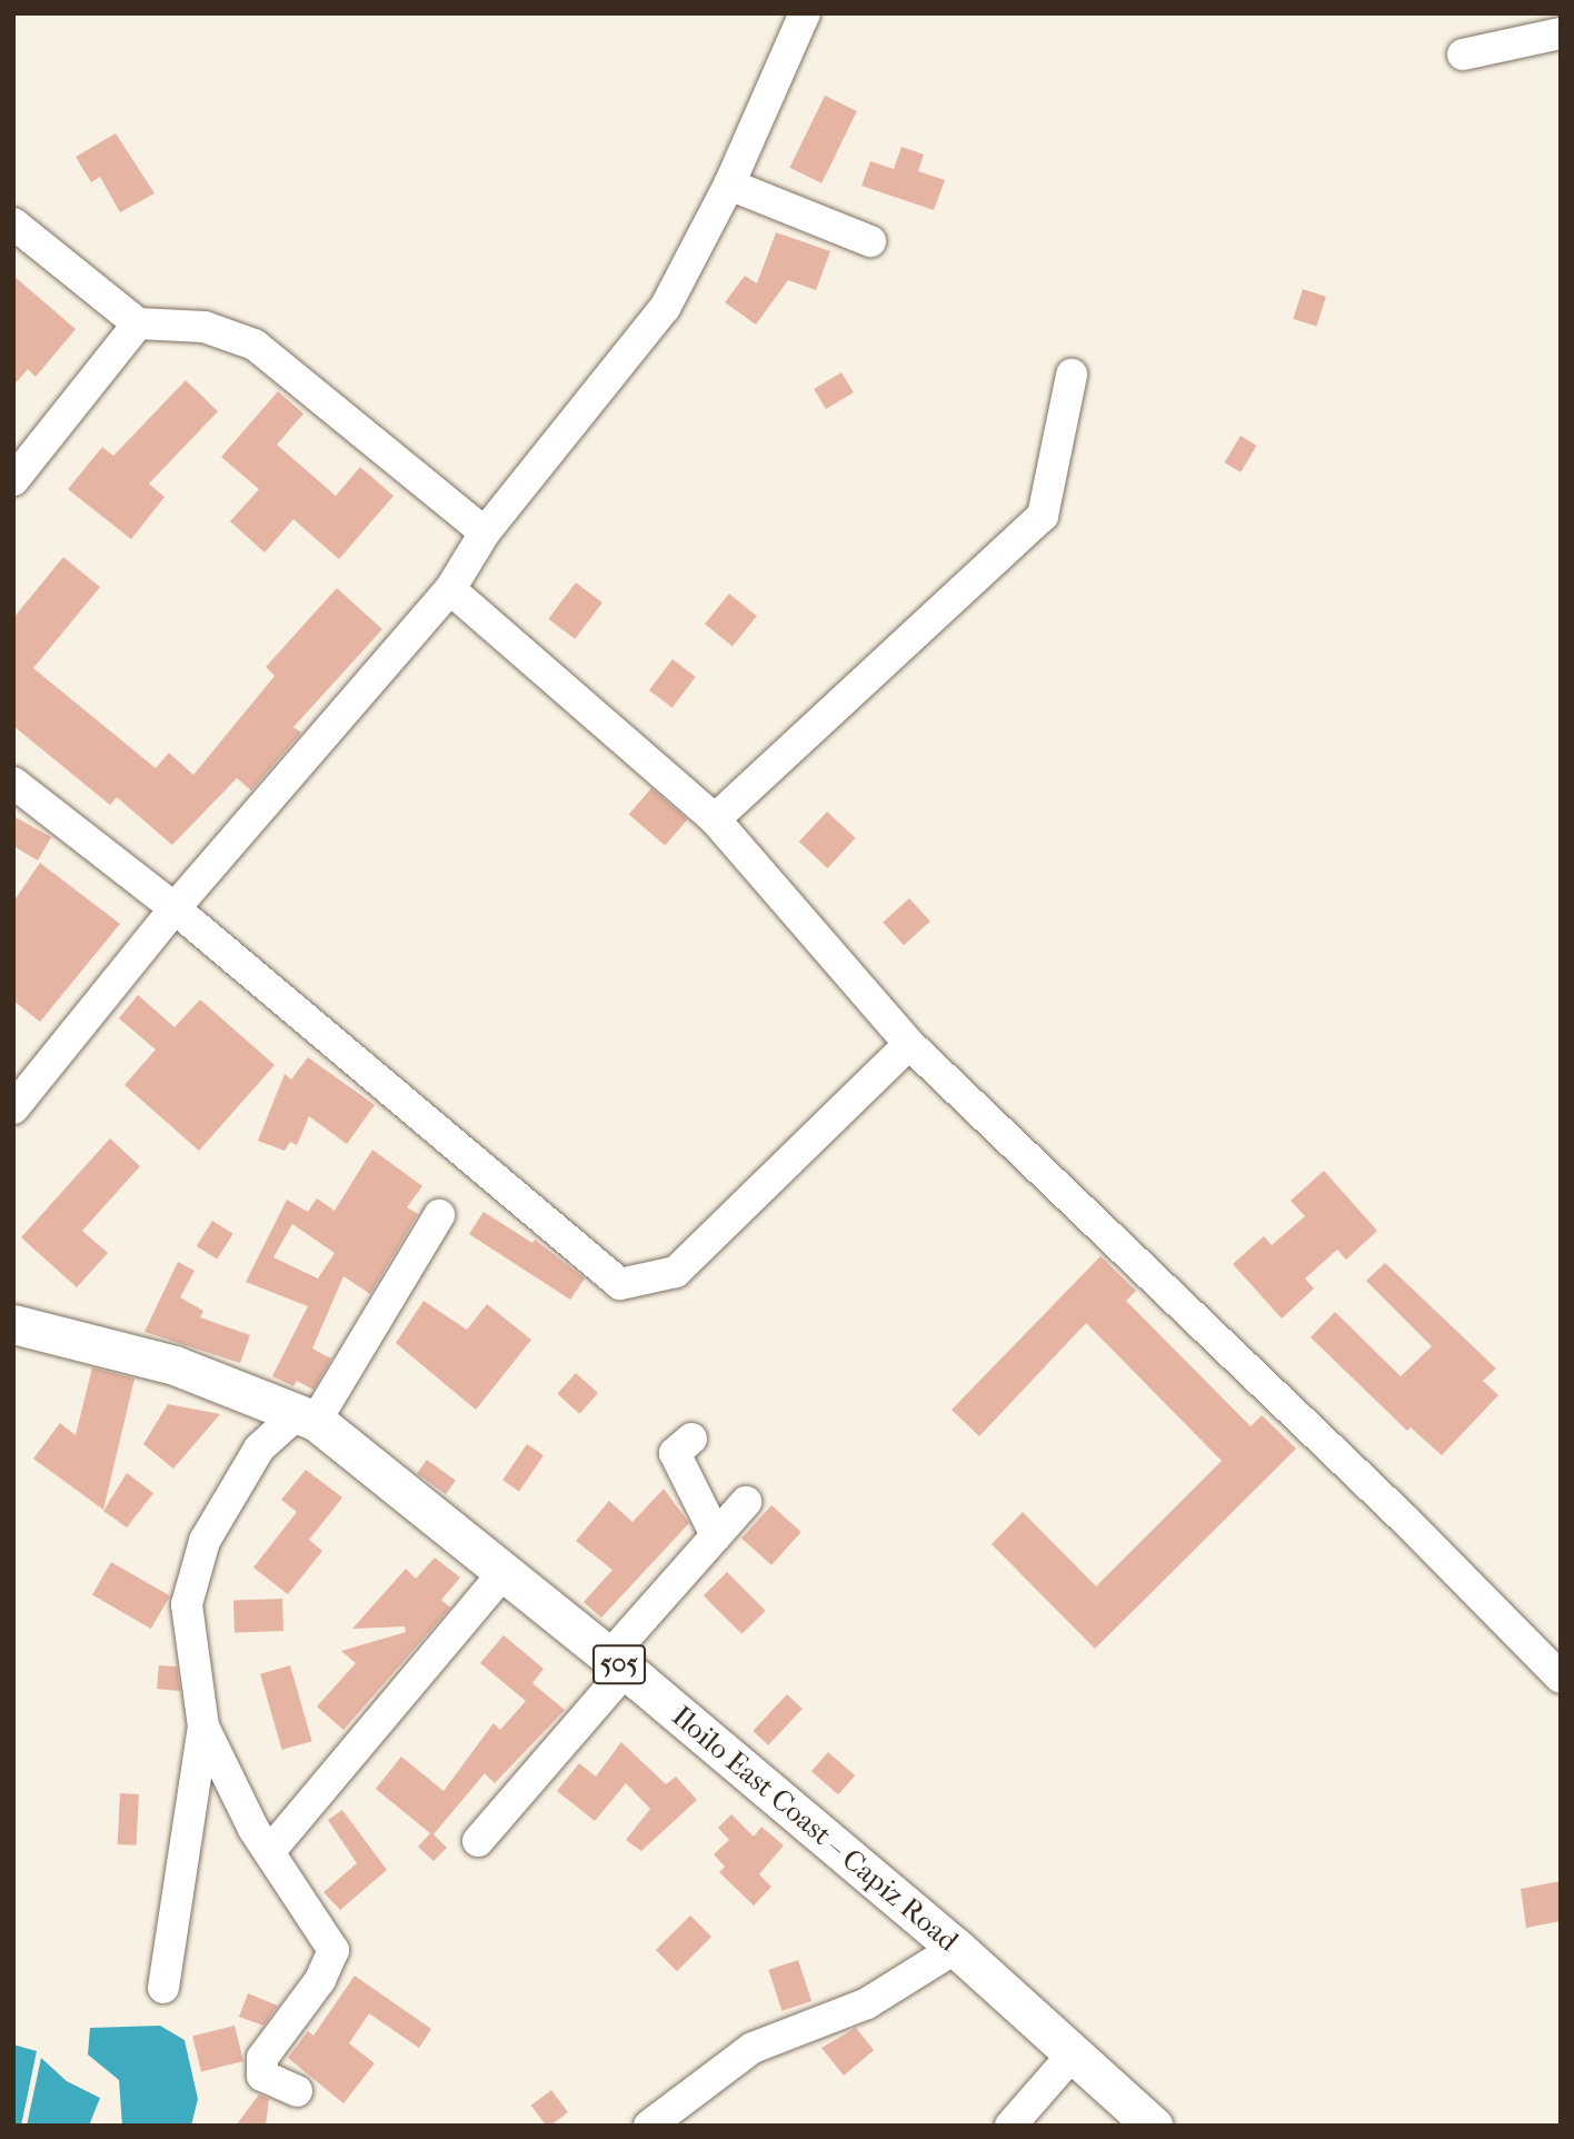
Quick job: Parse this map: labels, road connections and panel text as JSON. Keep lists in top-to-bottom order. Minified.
{"streets":{"main road":["505","Iloilo East Coast – Capiz Road"]}}
